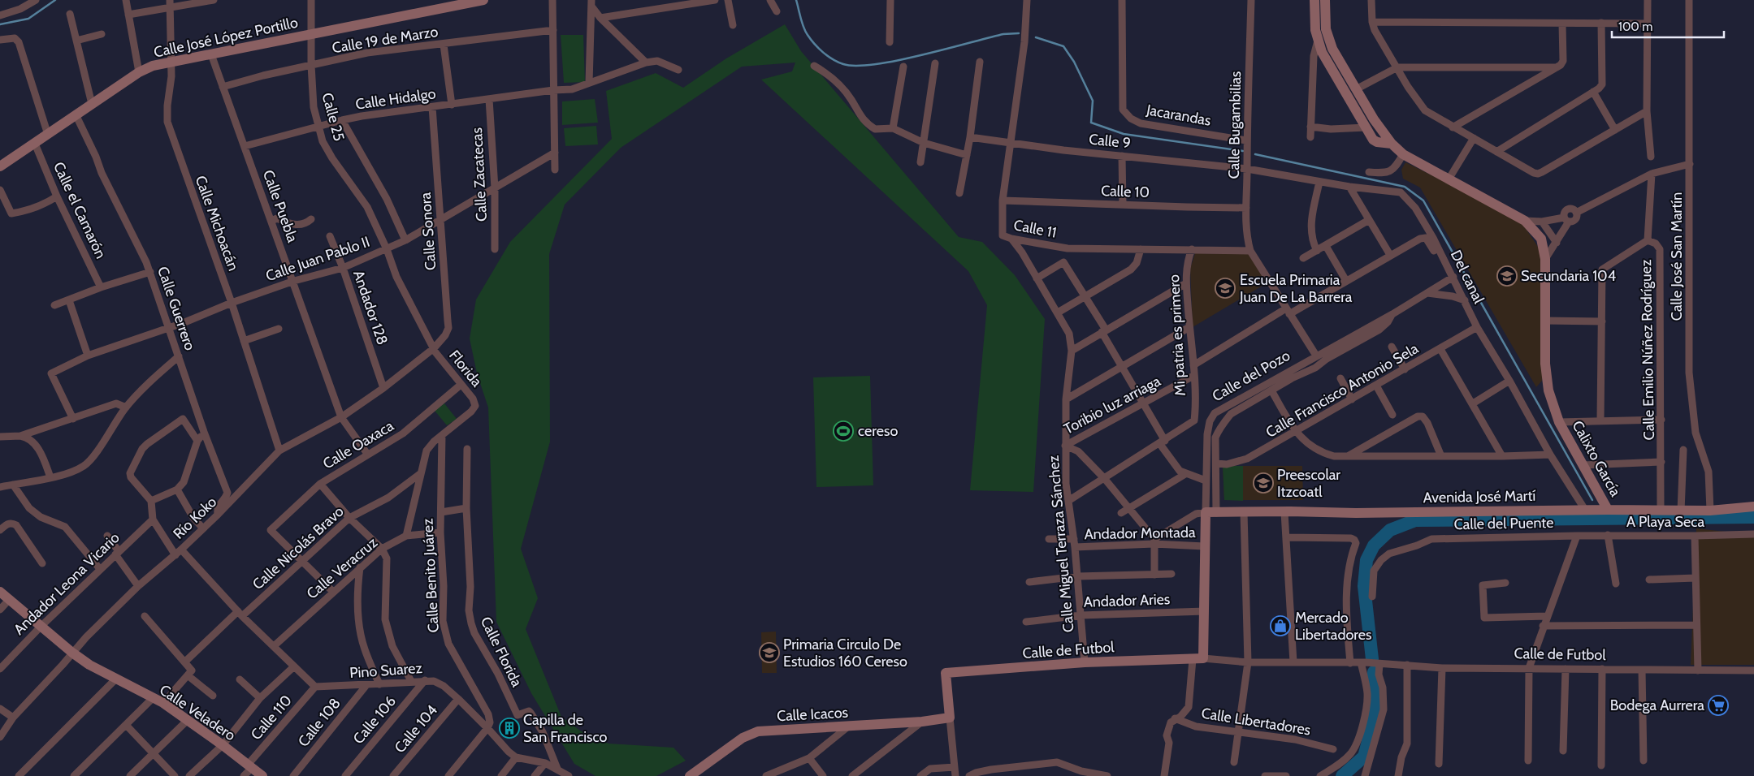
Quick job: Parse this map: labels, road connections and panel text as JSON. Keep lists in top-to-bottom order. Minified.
{"streets":{"main road":["Calle José López Portillo","Calle del Pozo","Calixto García","Avenida José Martí","Calle de Futbol","Calle Veladero","Calle Icacos"],"street":["Calle 19 de Marzo","Calle Hidalgo","Jacarandas","Calle 25","Calle Bugambilias","Calle 9","Calle Zacatecas","Calle 10","Calle Puebla","Calle el Camarón","Calle Michoacán","Calle 11","Calle Sonora","Calle José San Martín","Calle Juan Pablo II","Del canal","Andador 128","Calle Guerrero","Mi patria es primero","Calle Emilio Núñez Rodríguez","Florida","Calle Francisco Antonio Sela","Toribio luz arriaga","Calle Oaxaca","Río Koko","A Playa Seca","Calle del Puente","Andador Montada","Calle Miguel Terraza Sánchez","Calle Nicolás Bravo","Calle Veracruz","Calle Benito Juárez","Andador Leona Vicario","Andador Aries","Calle Florida","Pino Suarez","Calle 110","Calle 106","Calle Libertadores","Calle 108","Calle 104"]},"crossings":[["Calle José López Portillo","Calle 25"],["Calle José López Portillo","Calle Puebla"],["Calle José López Portillo","Calle el Camarón"],["Calle José López Portillo","Calle Michoacán"],["Calle José López Portillo","Calle Guerrero"],["Calle 19 de Marzo","Calle 25"],["Calle 19 de Marzo","Calle Puebla"],["Calle Hidalgo","Calle 25"],["Calle Hidalgo","Calle Zacatecas"],["Calle Hidalgo","Calle Puebla"],["Calle Hidalgo","Calle Sonora"],["Jacarandas","Calle Bugambilias"],["Calle 25","Calle Sonora"],["Calle 25","Calle Juan Pablo II"],["Calle 25","Florida"],["Calle 25","Río Koko"],["Calle Bugambilias","Calle 9"],["Calle Bugambilias","Calle 10"],["Calle Bugambilias","Calle 11"],["Calle Bugambilias","Del canal"],["Calle 9","Calle 11"],["Calle 9","Del canal"],["Calle Zacatecas","Calle Juan Pablo II"],["Calle 10","Calle 11"],["Calle Puebla","Calle Juan Pablo II"],["Calle Puebla","Calle Oaxaca"],["Calle Puebla","Río Koko"],["Calle Michoacán","Calle Juan Pablo II"],["Calle Michoacán","Río Koko"],["Calle 11","Mi patria es primero"],["Calle 11","Calle Miguel Terraza Sánchez"],["Calle Sonora","Calle Juan Pablo II"],["Calle Sonora","Florida"],["Calle Sonora","Río Koko"],["Calle José San Martín","Avenida José Martí"],["Calle Juan Pablo II","Andador 128"],["Calle Juan Pablo II","Calle Guerrero"],["Del canal","Calle del Pozo"],["Del canal","Calle Francisco Antonio Sela"],["Del canal","Avenida José Martí"],["Andador 128","Río Koko"],["Calle Guerrero","Río Koko"],["Mi patria es primero","Toribio luz arriaga"],["Calle Emilio Núñez Rodríguez","Avenida José Martí"],["Florida","Calle Oaxaca"],["Florida","Río Koko"],["Florida","Calle Benito Juárez"],["Calle del Pozo","Avenida José Martí"],["Calle del Pozo","Andador Montada"],["Calle del Pozo","Andador Aries"],["Calle del Pozo","Calle de Futbol"],["Toribio luz arriaga","Calle Miguel Terraza Sánchez"],["Calle Oaxaca","Calle Nicolás Bravo"],["Calixto García","Avenida José Martí"],["Río Koko","Calle Veladero"],["A Playa Seca","Calle del Puente"],["Andador Montada","Calle Miguel Terraza Sánchez"],["Calle Miguel Terraza Sánchez","Andador Aries"],["Calle Miguel Terraza Sánchez","Calle de Futbol"],["Calle Veracruz","Calle Benito Juárez"],["Calle Benito Juárez","Pino Suarez"],["Andador Leona Vicario","Calle Veladero"],["Calle de Futbol","Calle Icacos"],["Pino Suarez","Calle 110"],["Pino Suarez","Calle 106"],["Pino Suarez","Calle 108"],["Pino Suarez","Calle 104"],["Calle Veladero","Calle 110"]],"places":{"school or university":["Secundaria 104","Escuela Primaria Juan De La Barrera","Preescolar Itzcoatl","Primaria Circulo De Estudios 160 Cereso"],"sports":["cereso"],"shop":["Mercado Libertadores"],"supermarket":["Bodega Aurrera"],"building":["Capilla de San Francisco"]},"scale_bar":"100 m"}
